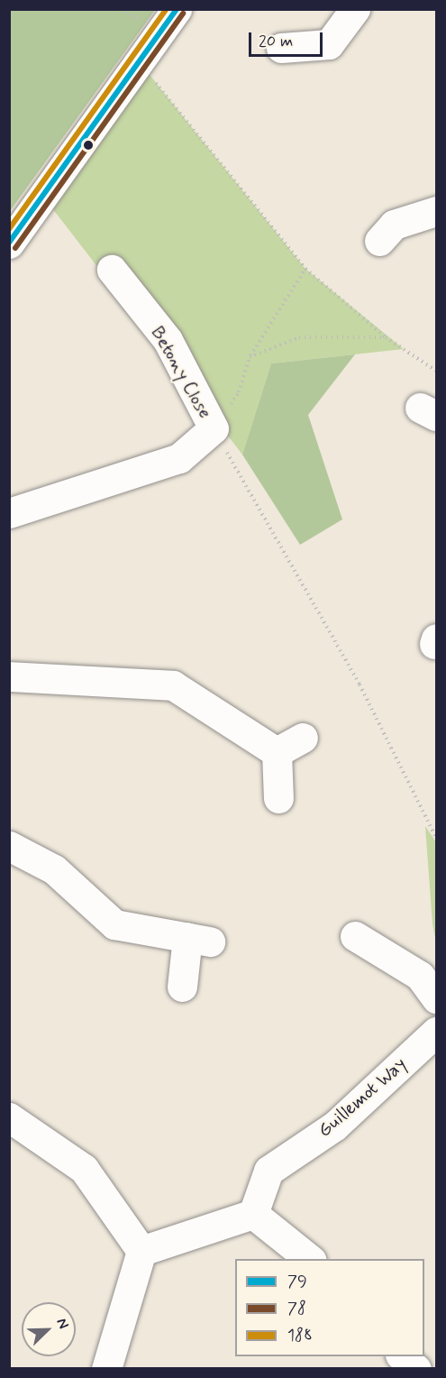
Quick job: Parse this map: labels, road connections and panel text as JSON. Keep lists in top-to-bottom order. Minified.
{"streets":{"street":["Betony Close","Guillemot Way"]},"lines":["transit line 79","transit line 188","transit line 78"],"legend":["79","78","188"],"scale_bar":"20 m","north":"top right"}
